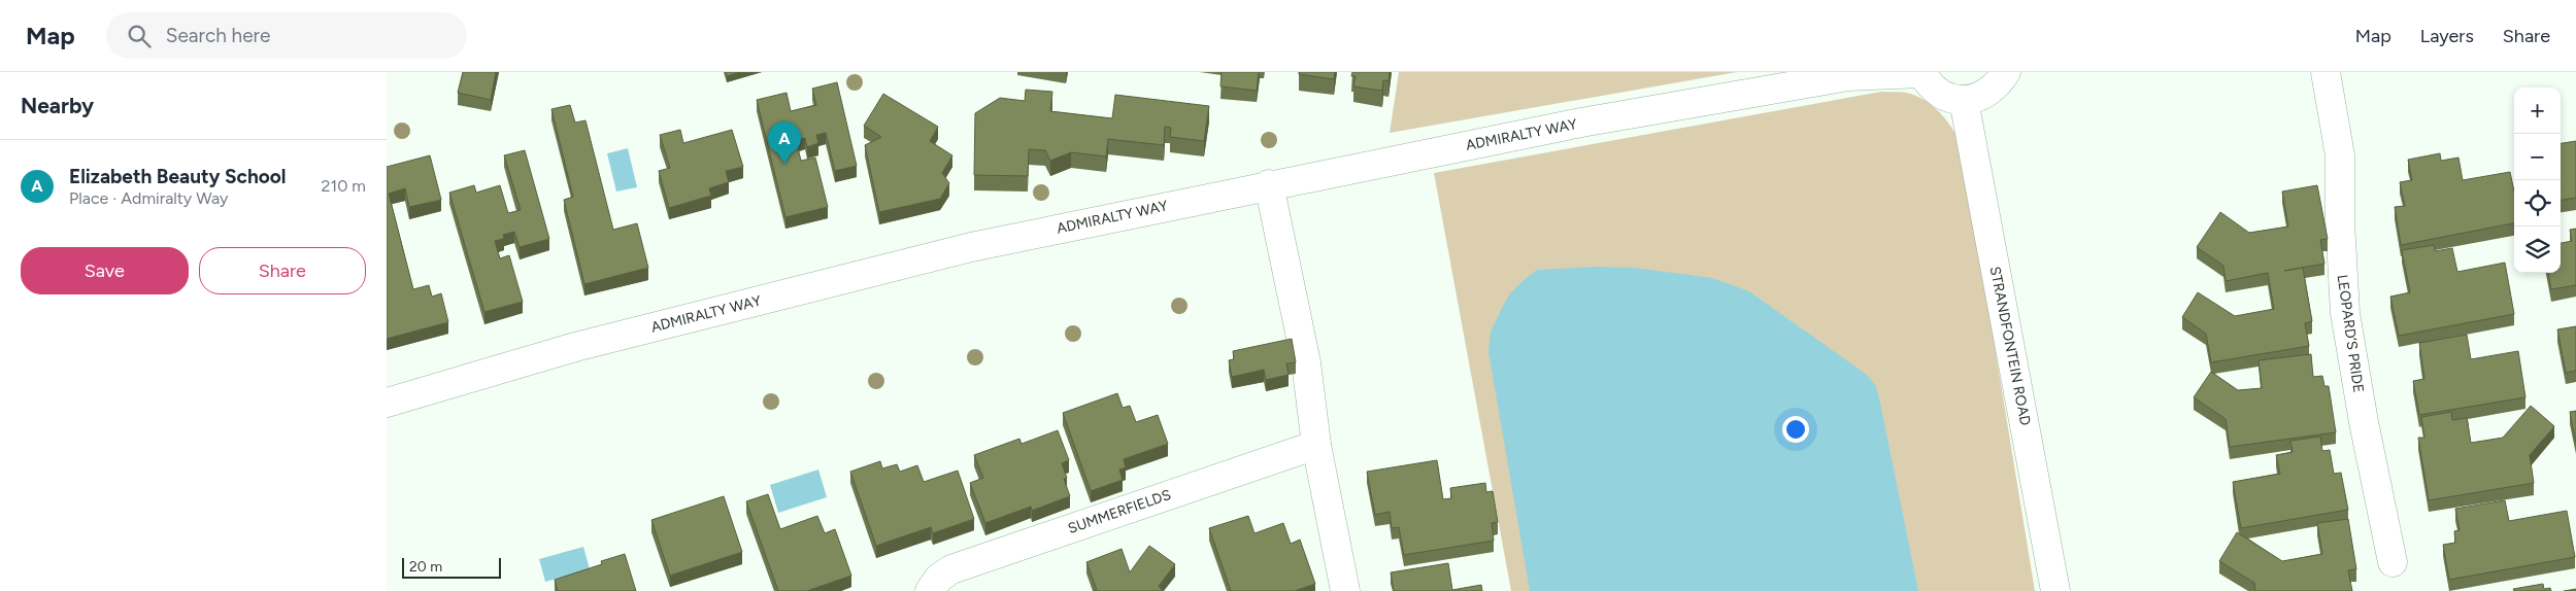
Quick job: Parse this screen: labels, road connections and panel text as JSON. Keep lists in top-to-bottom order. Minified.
{"streets":{"street":["ADMIRALTY WAY","LEOPARD’S PRIDE","STRANDFONTEIN ROAD","SUMMERFIELDS"]},"scale_bar":"20 m","page":{"header":"Map","search":"Search here","nav":["Map","Layers","Share"],"heading":"Nearby","map_buttons":["+","−"],"pins":"A","list":[{"mark":"A","name":"Elizabeth Beauty School","note":"Place · Admiralty Way","value":"210 m"}],"buttons":["Save","Share"],"scale":"20 m"}}
